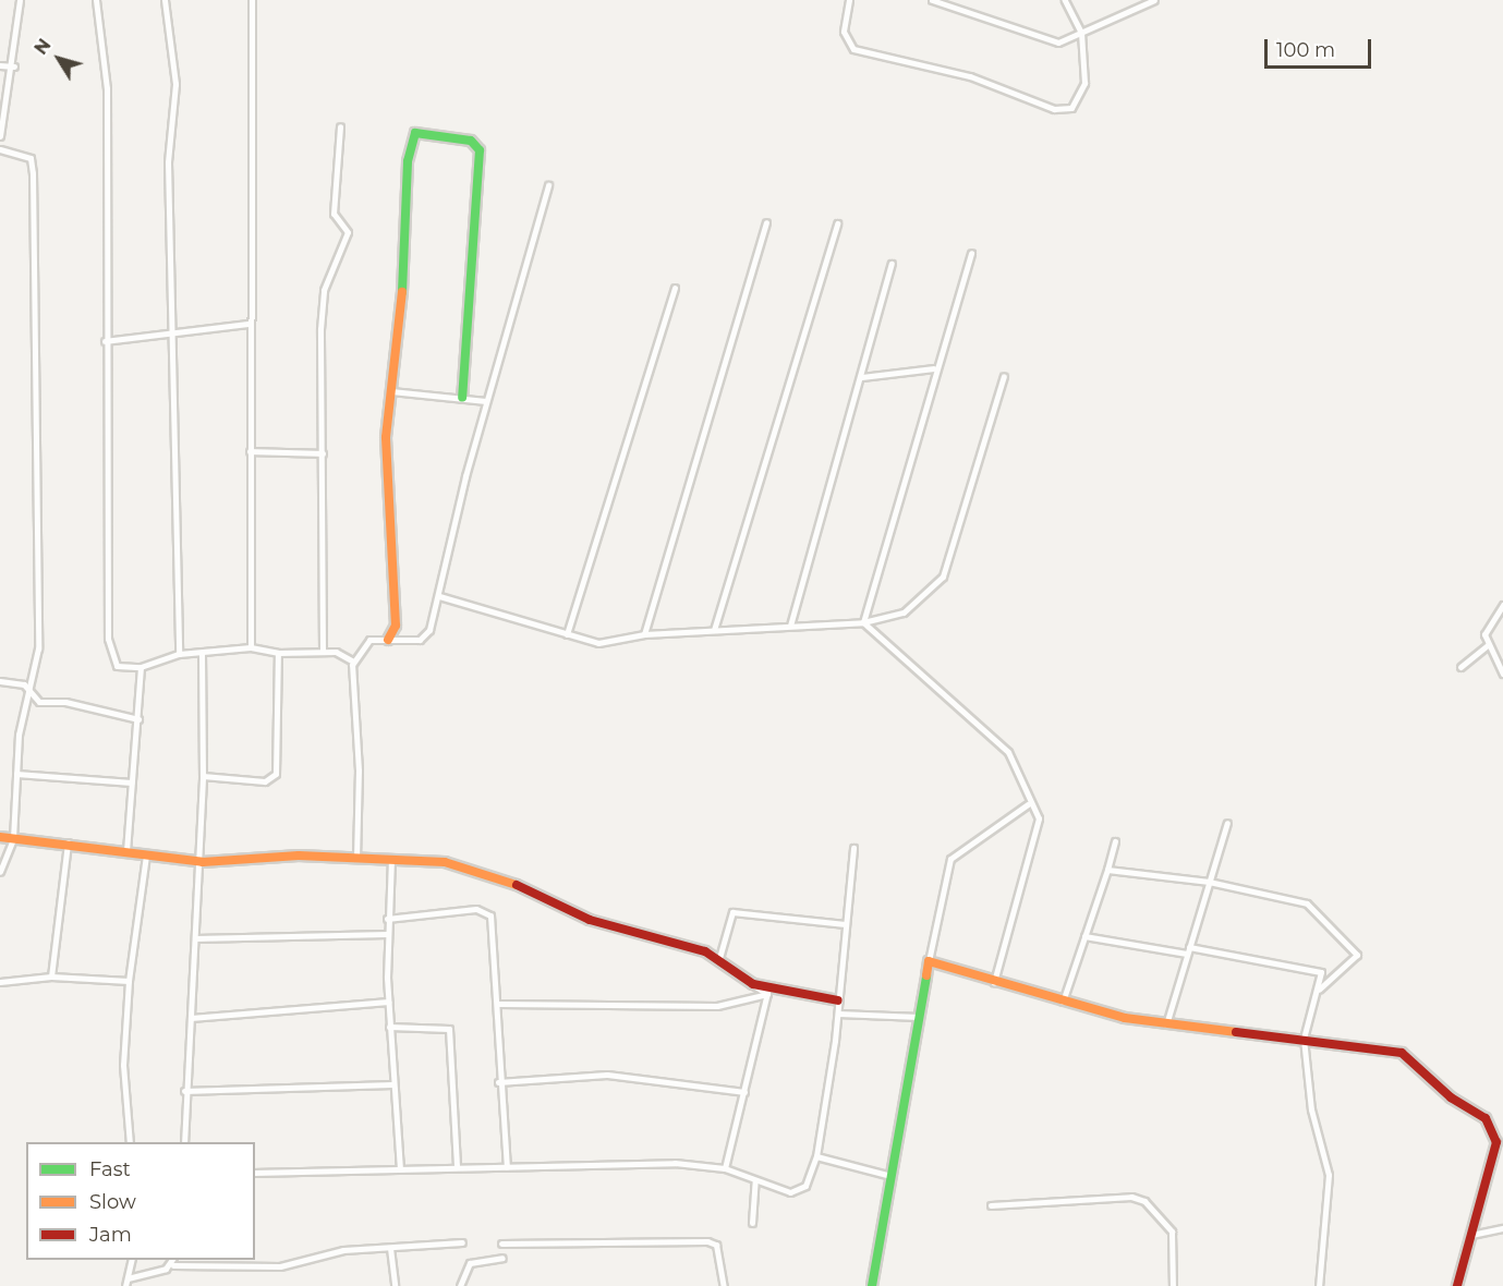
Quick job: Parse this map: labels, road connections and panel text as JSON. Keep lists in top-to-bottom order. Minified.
{"legend":["Fast","Slow","Jam"],"scale_bar":"100 m","north":"top left"}
